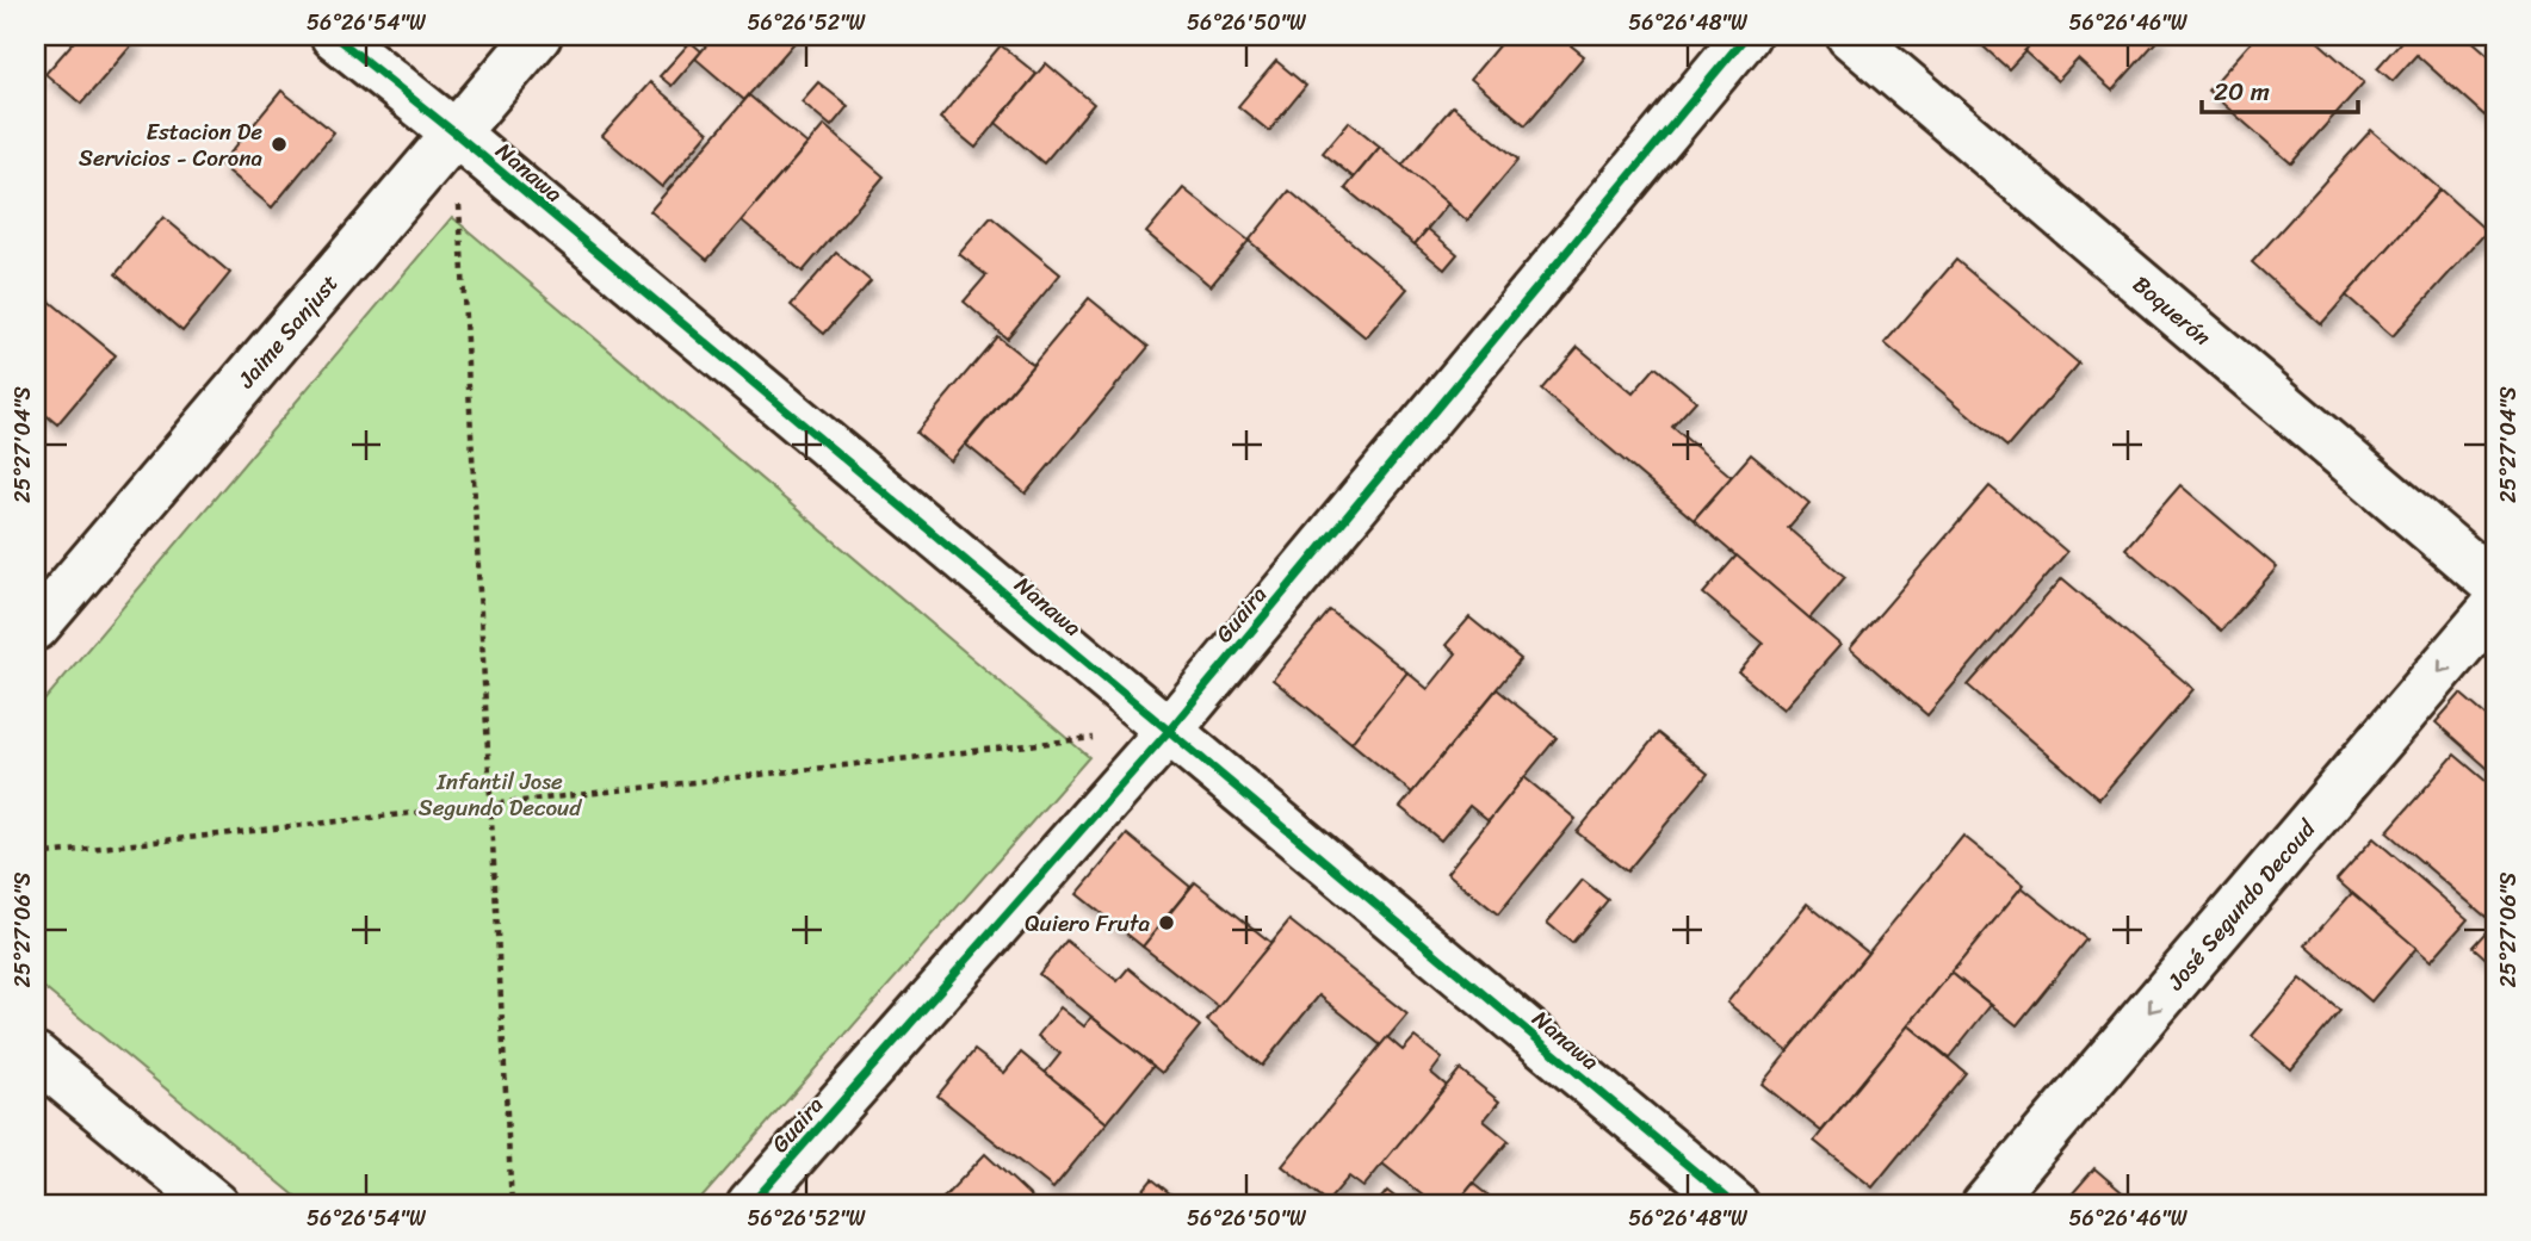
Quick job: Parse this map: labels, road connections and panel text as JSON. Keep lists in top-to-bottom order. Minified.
{"streets":{"street":["Nanawa","Boquerón","Jaime Sanjust","Guaira","José Segundo Decoud"]},"crossings":[["Nanawa","Jaime Sanjust"],["Nanawa","Guaira"]],"one_way":["José Segundo Decoud"],"parks":["Infantil Jose Segundo Decoud"],"places":["Estacion De Servicios - Corona","Quiero Fruta"],"scale_bar":"20 m","coordinates":["56°26'54\"W","56°26'52\"W","56°26'50\"W","56°26'48\"W","56°26'46\"W","25°27'04\"S","25°27'06\"S"]}
